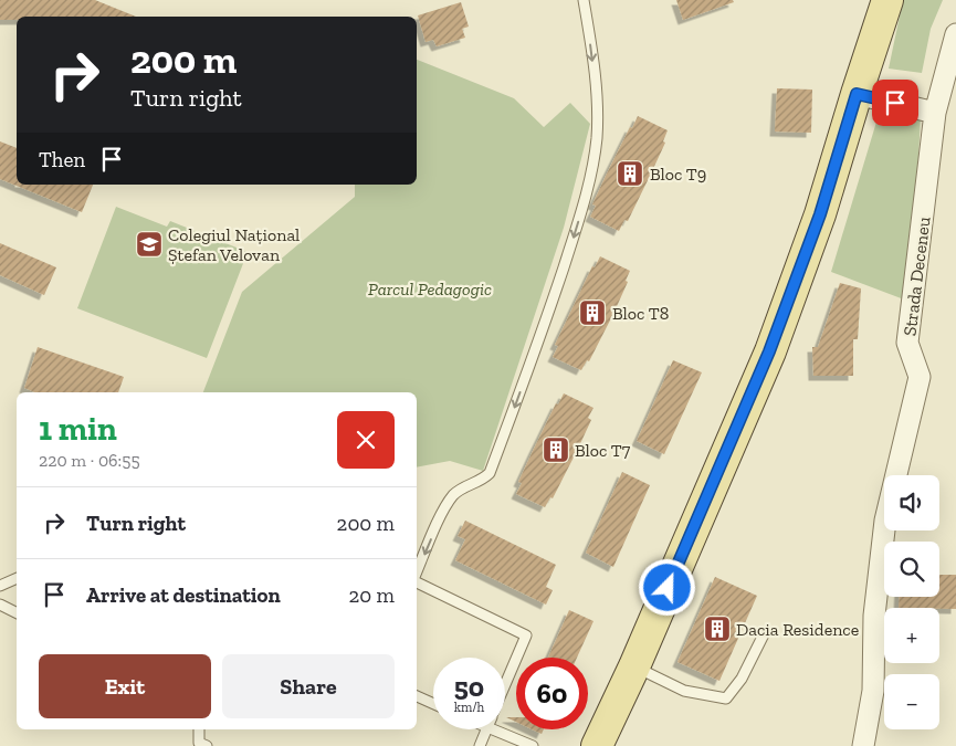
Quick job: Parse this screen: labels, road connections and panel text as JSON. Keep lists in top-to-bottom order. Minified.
{"streets":{"street":["Strada Deceneu"]},"parks":["Parcul Pedagogic"],"places":{"building":["Bloc T9","Bloc T8","Bloc T7","Dacia Residence"],"school or university":["Colegiul Național Ștefan Velovan"]},"page":{"turn":["200 m","Turn right"],"then":"Then","heading":["1 min","220 m · 06:55"],"map_buttons":["+","−"],"list":[{"name":"Turn right","value":"200 m"},{"name":"Arrive at destination","value":"20 m"}],"buttons":["Exit","Share"],"speed":"50 km/h","limit":"60"}}
